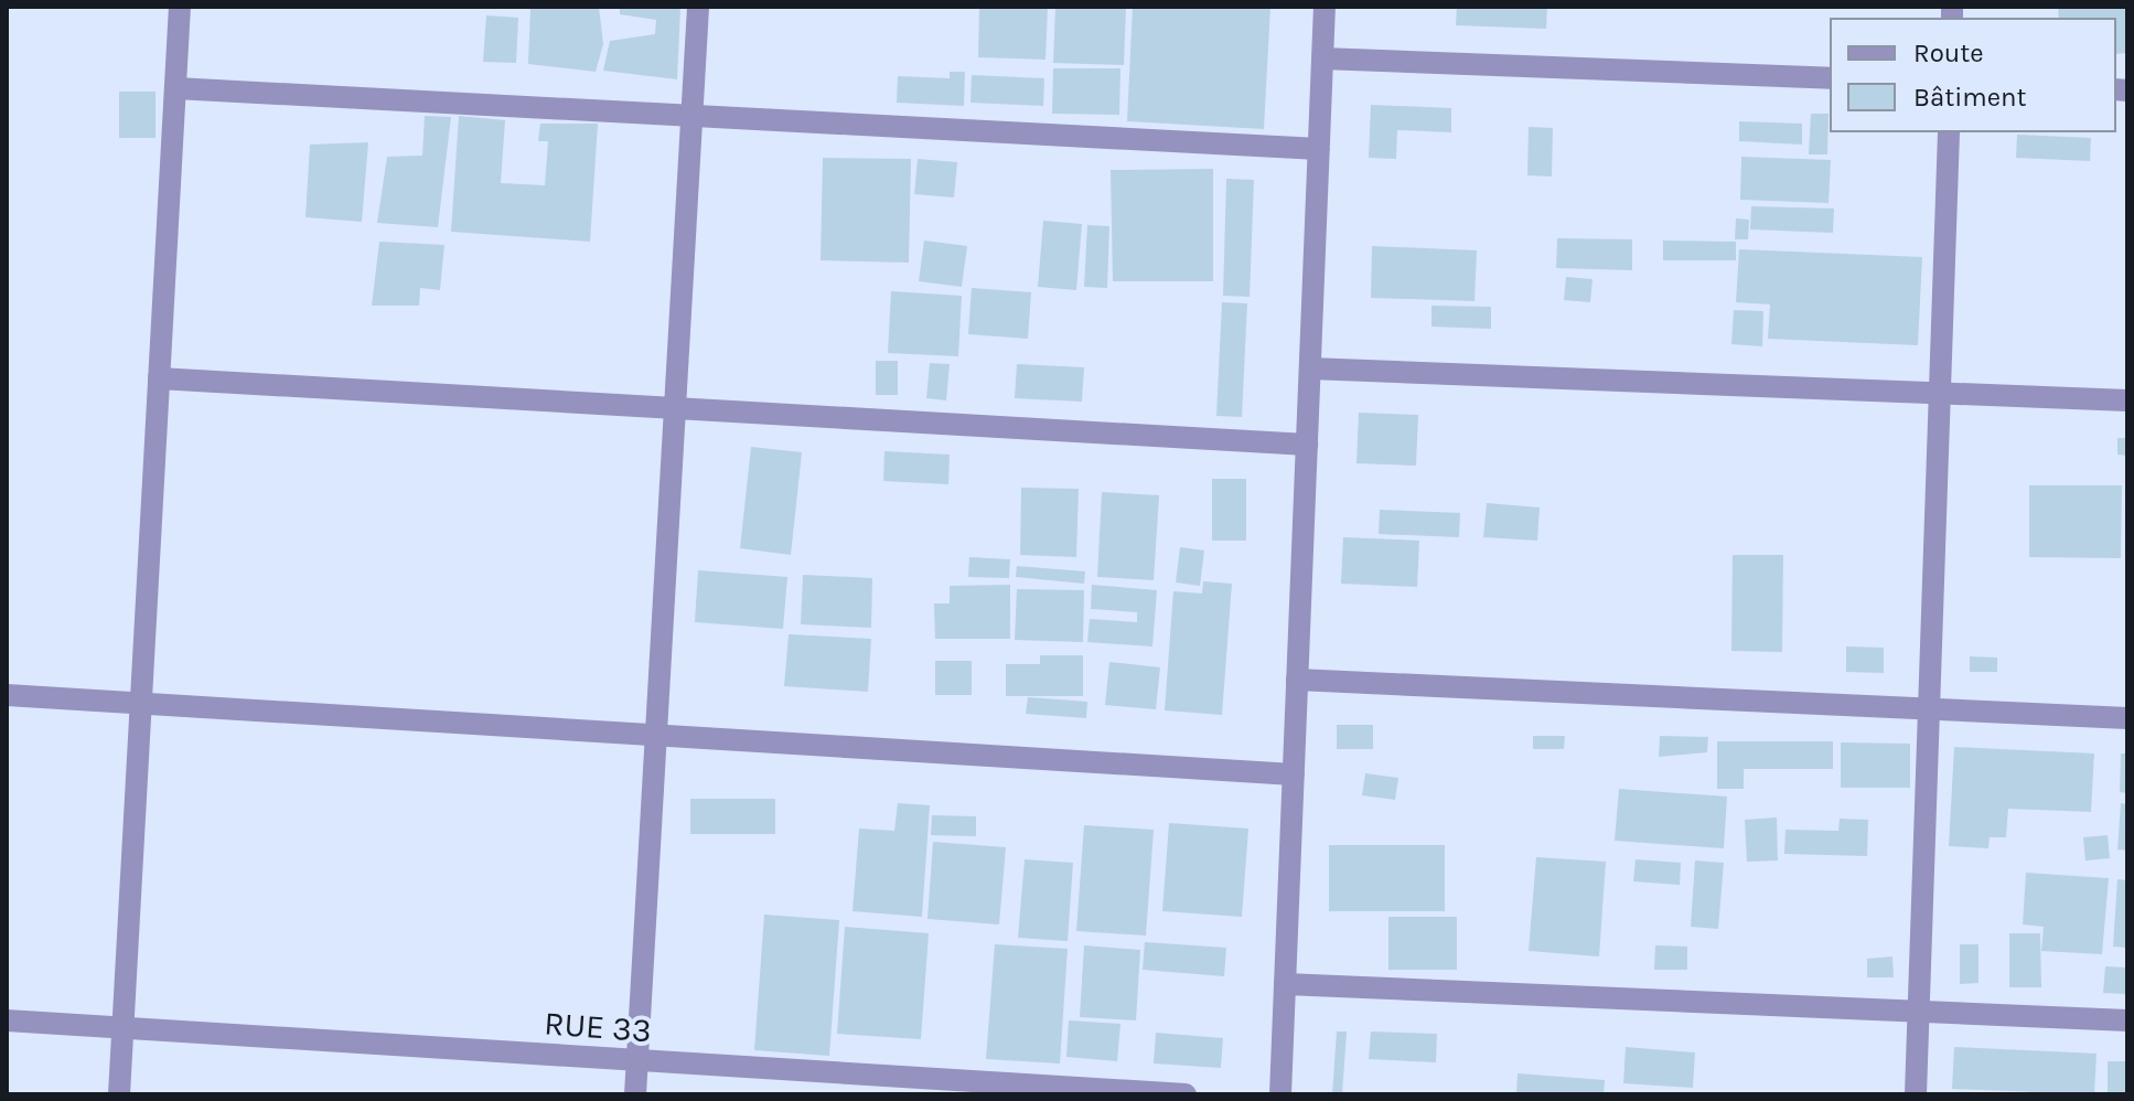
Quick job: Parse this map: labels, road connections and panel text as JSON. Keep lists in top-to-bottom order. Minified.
{"streets":{"street":["RUE 33"]},"legend":["Route","Bâtiment"]}
